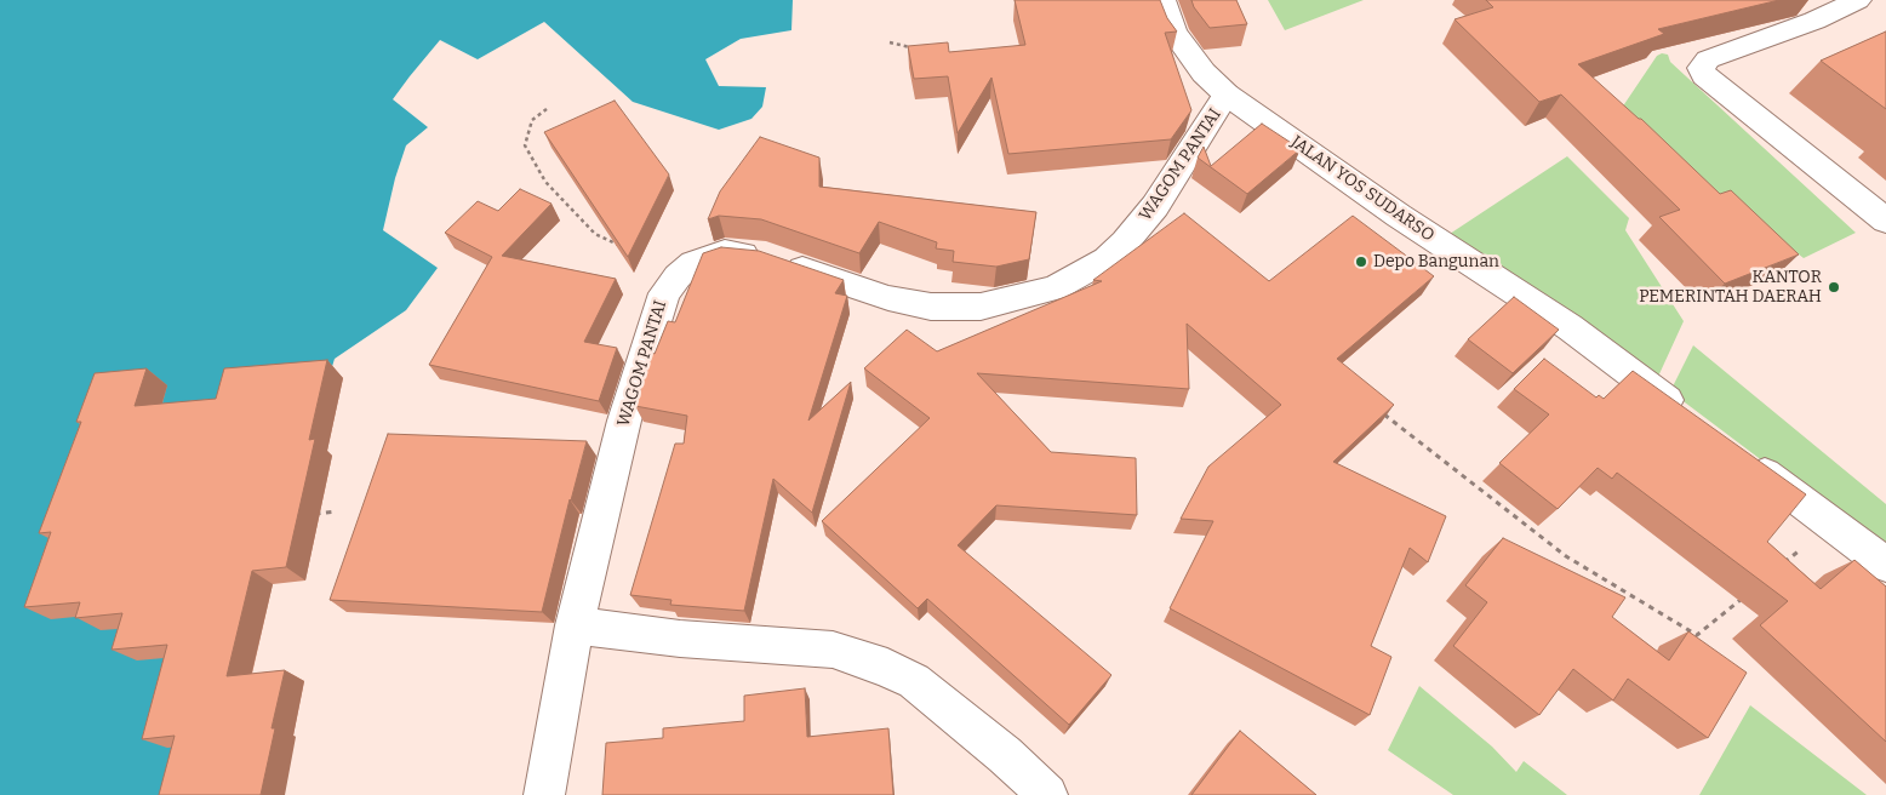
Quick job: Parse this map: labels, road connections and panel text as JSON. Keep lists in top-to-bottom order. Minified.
{"streets":{"street":["WAGOM PANTAI","JALAN YOS SUDARSO"]},"crossings":[["WAGOM PANTAI","JALAN YOS SUDARSO"]],"places":["Depo Bangunan","KANTOR PEMERINTAH DAERAH"]}
